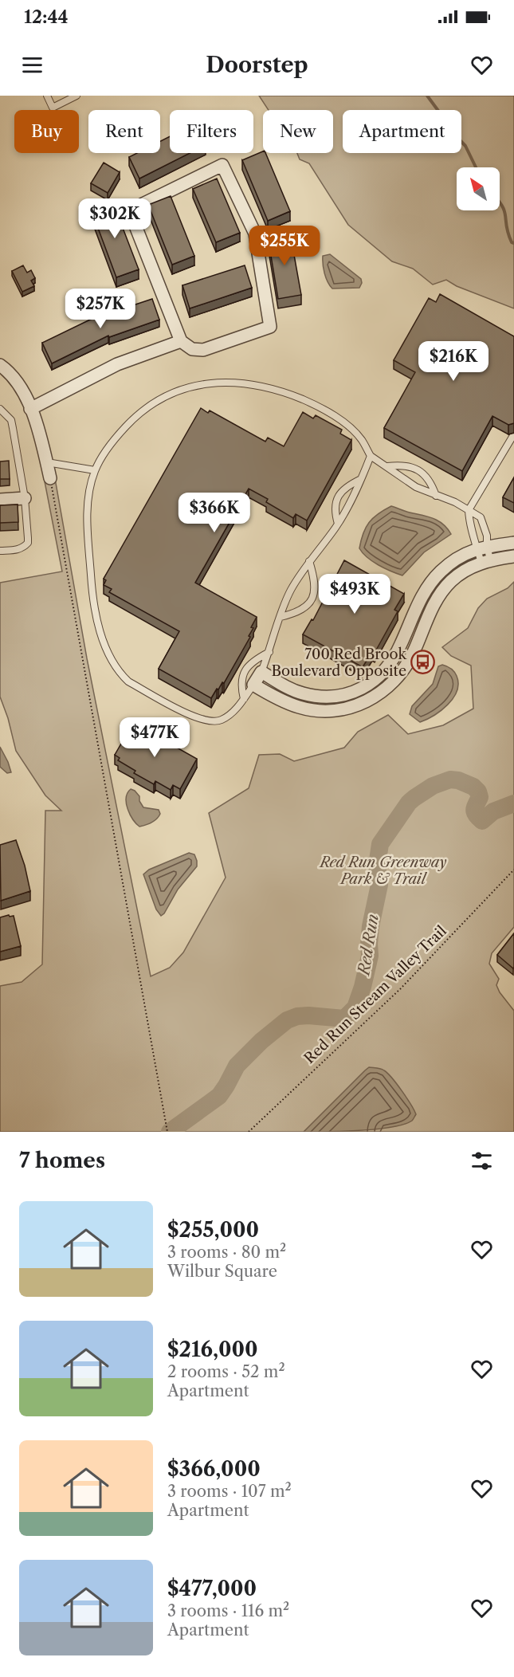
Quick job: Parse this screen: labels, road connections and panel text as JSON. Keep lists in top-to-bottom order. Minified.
{"streets":{"path":["Red Run Stream Valley Trail"]},"water":["Red Run"],"parks":["Red Run Greenway Park & Trail"],"places":{"bus stop":["700 Red Brook Boulevard Opposite"]},"north":"top left","page":{"status":"12:44","header":"Doorstep","chip":["Buy","Rent","Filters","New","Apartment"],"price":["$302K","$255K","$257K","$216K","$366K","$493K","$477K"],"heading":"7 homes","list":[{"name":"$255,000","note":"3 rooms · 80 m² · Wilbur Square"},{"name":"$216,000","note":"2 rooms · 52 m² · Apartment"},{"name":"$366,000","note":"3 rooms · 107 m² · Apartment"},{"name":"$477,000","note":"3 rooms · 116 m² · Apartment"}]}}
